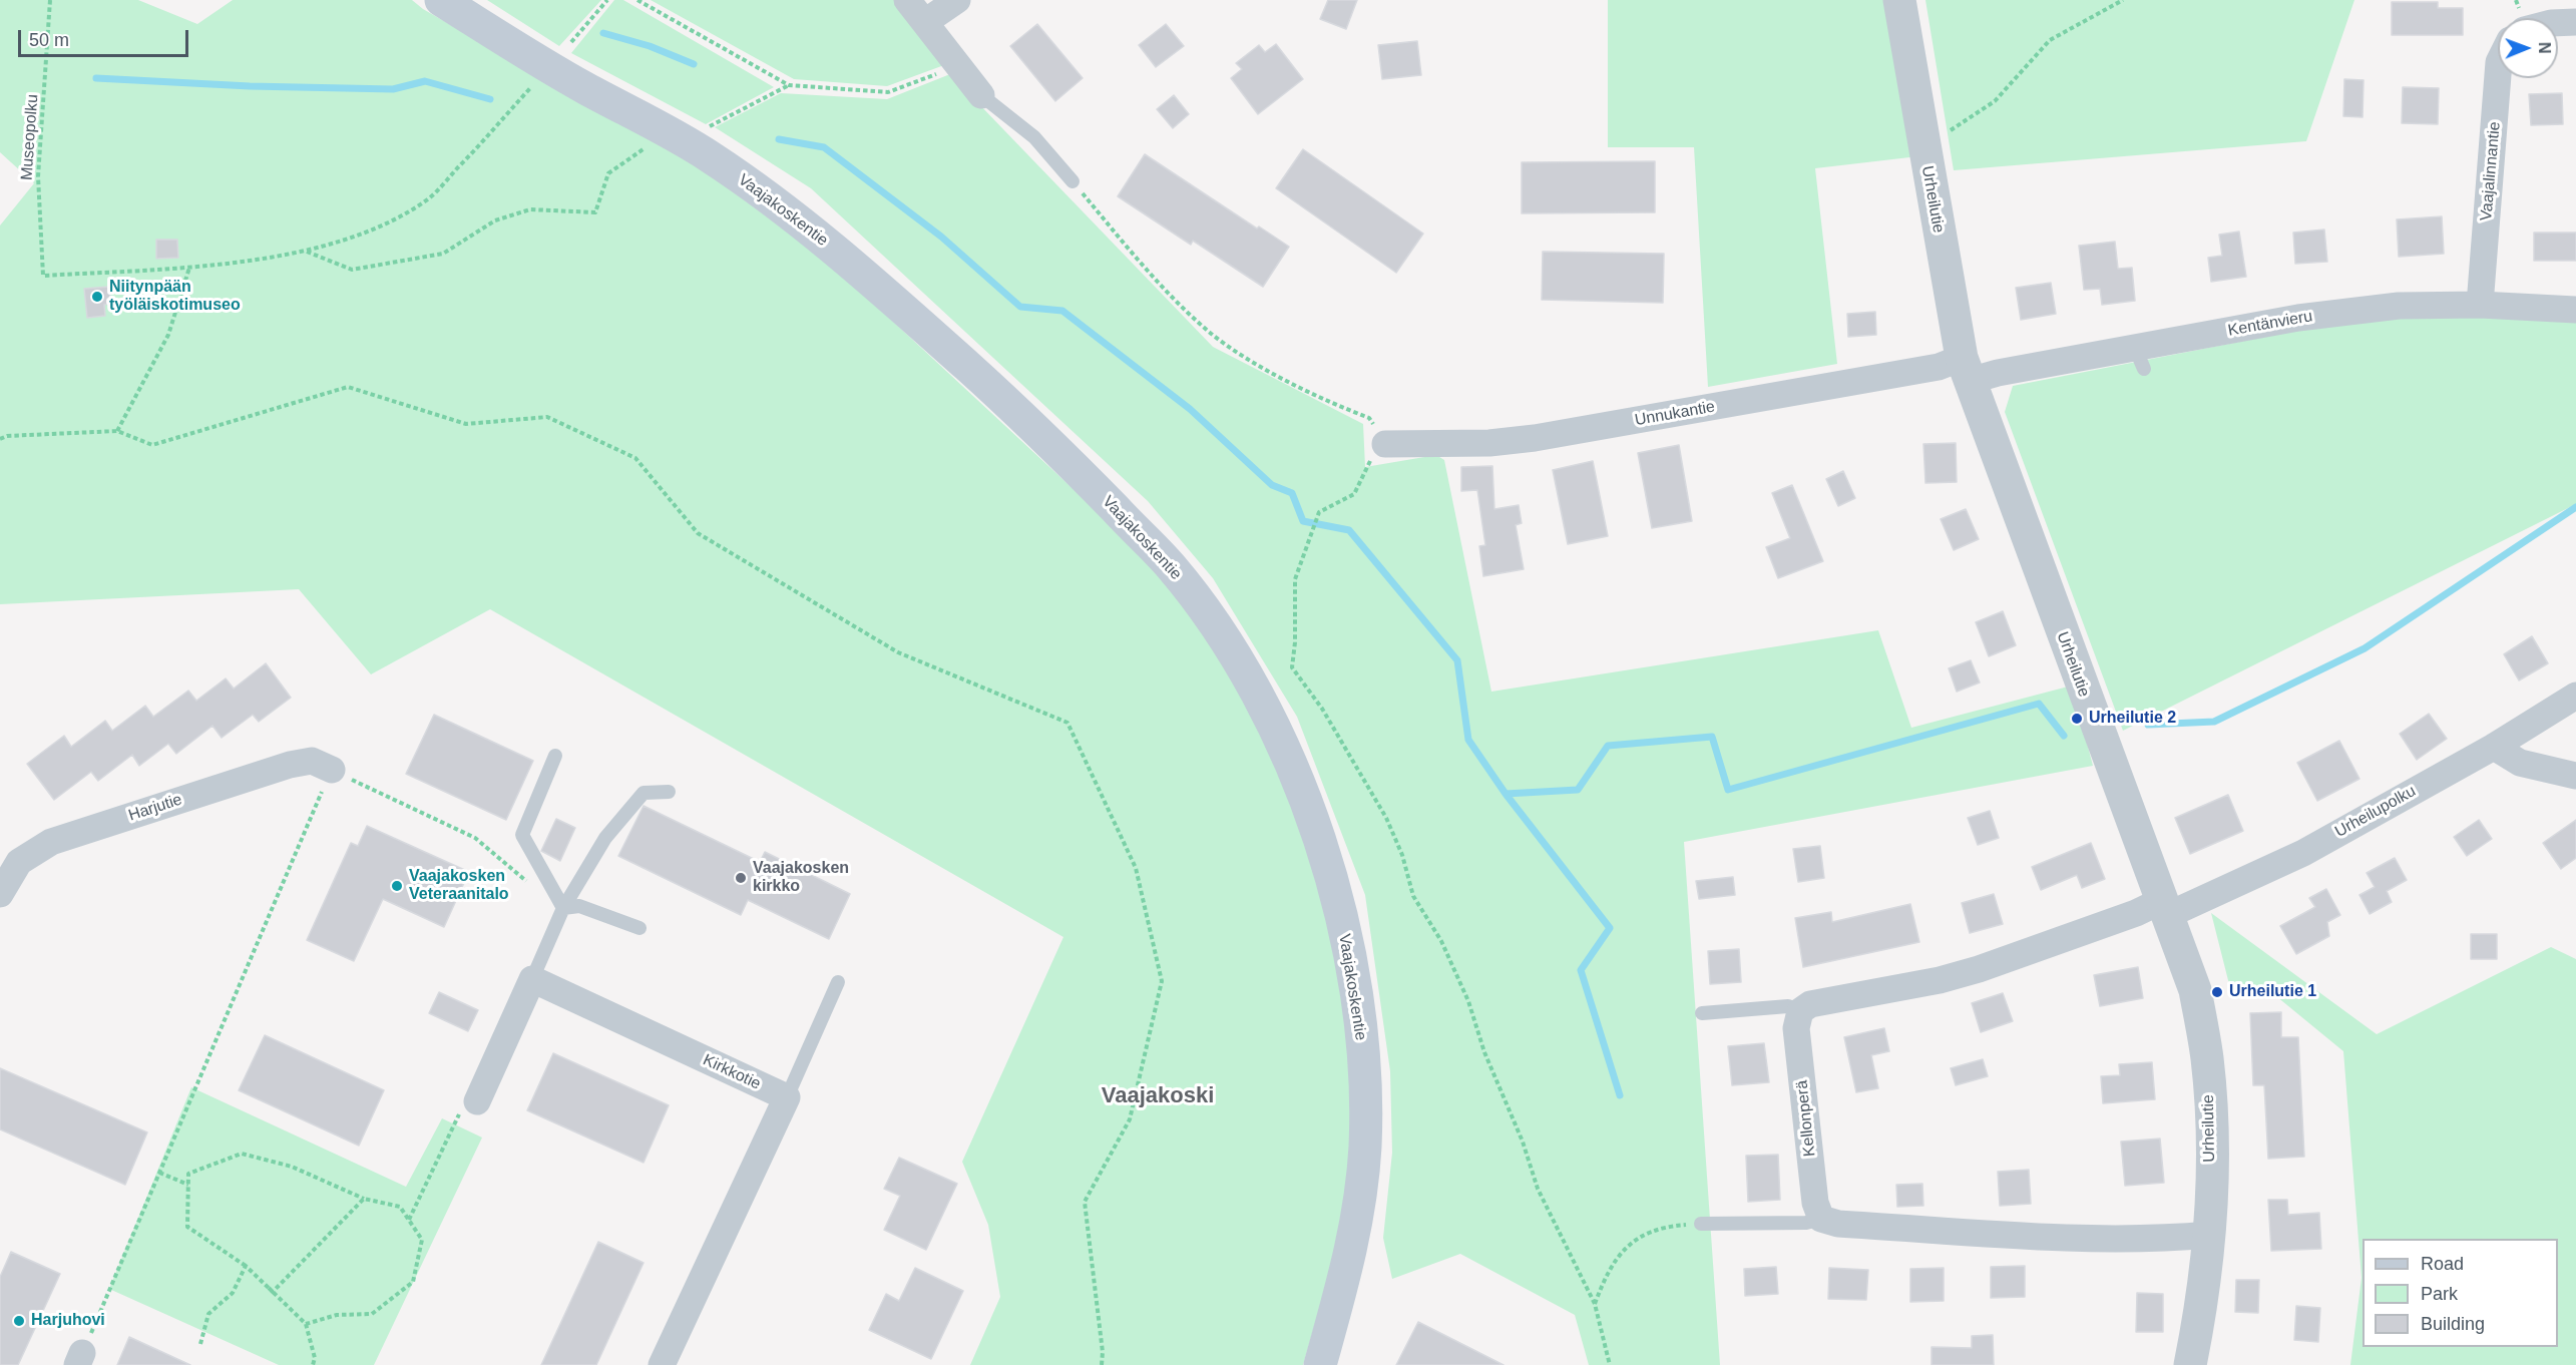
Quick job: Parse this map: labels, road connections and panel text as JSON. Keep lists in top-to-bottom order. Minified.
{"streets":{"main road":["Vaajakoskentie"],"street":["Vaajalinnantie","Urheilutie","Kentänvieru","Unnukantie","Harjutie","Urheilupolku","Kirkkotie","Kellonperä"],"path":["Museopolku"]},"crossings":[["Vaajalinnantie","Kentänvieru"],["Urheilutie","Kentänvieru"],["Urheilutie","Unnukantie"],["Urheilutie","Urheilupolku"],["Kentänvieru","Unnukantie"]],"districts":["Vaajakoski"],"places":["Niitynpään työläiskotimuseo","Urheilutie 2","Vaajakosken kirkko","Vaajakosken Veteraanitalo","Urheilutie 1","Harjuhovi"],"legend":["Road","Park","Building"],"scale_bar":"50 m","north":"right"}
